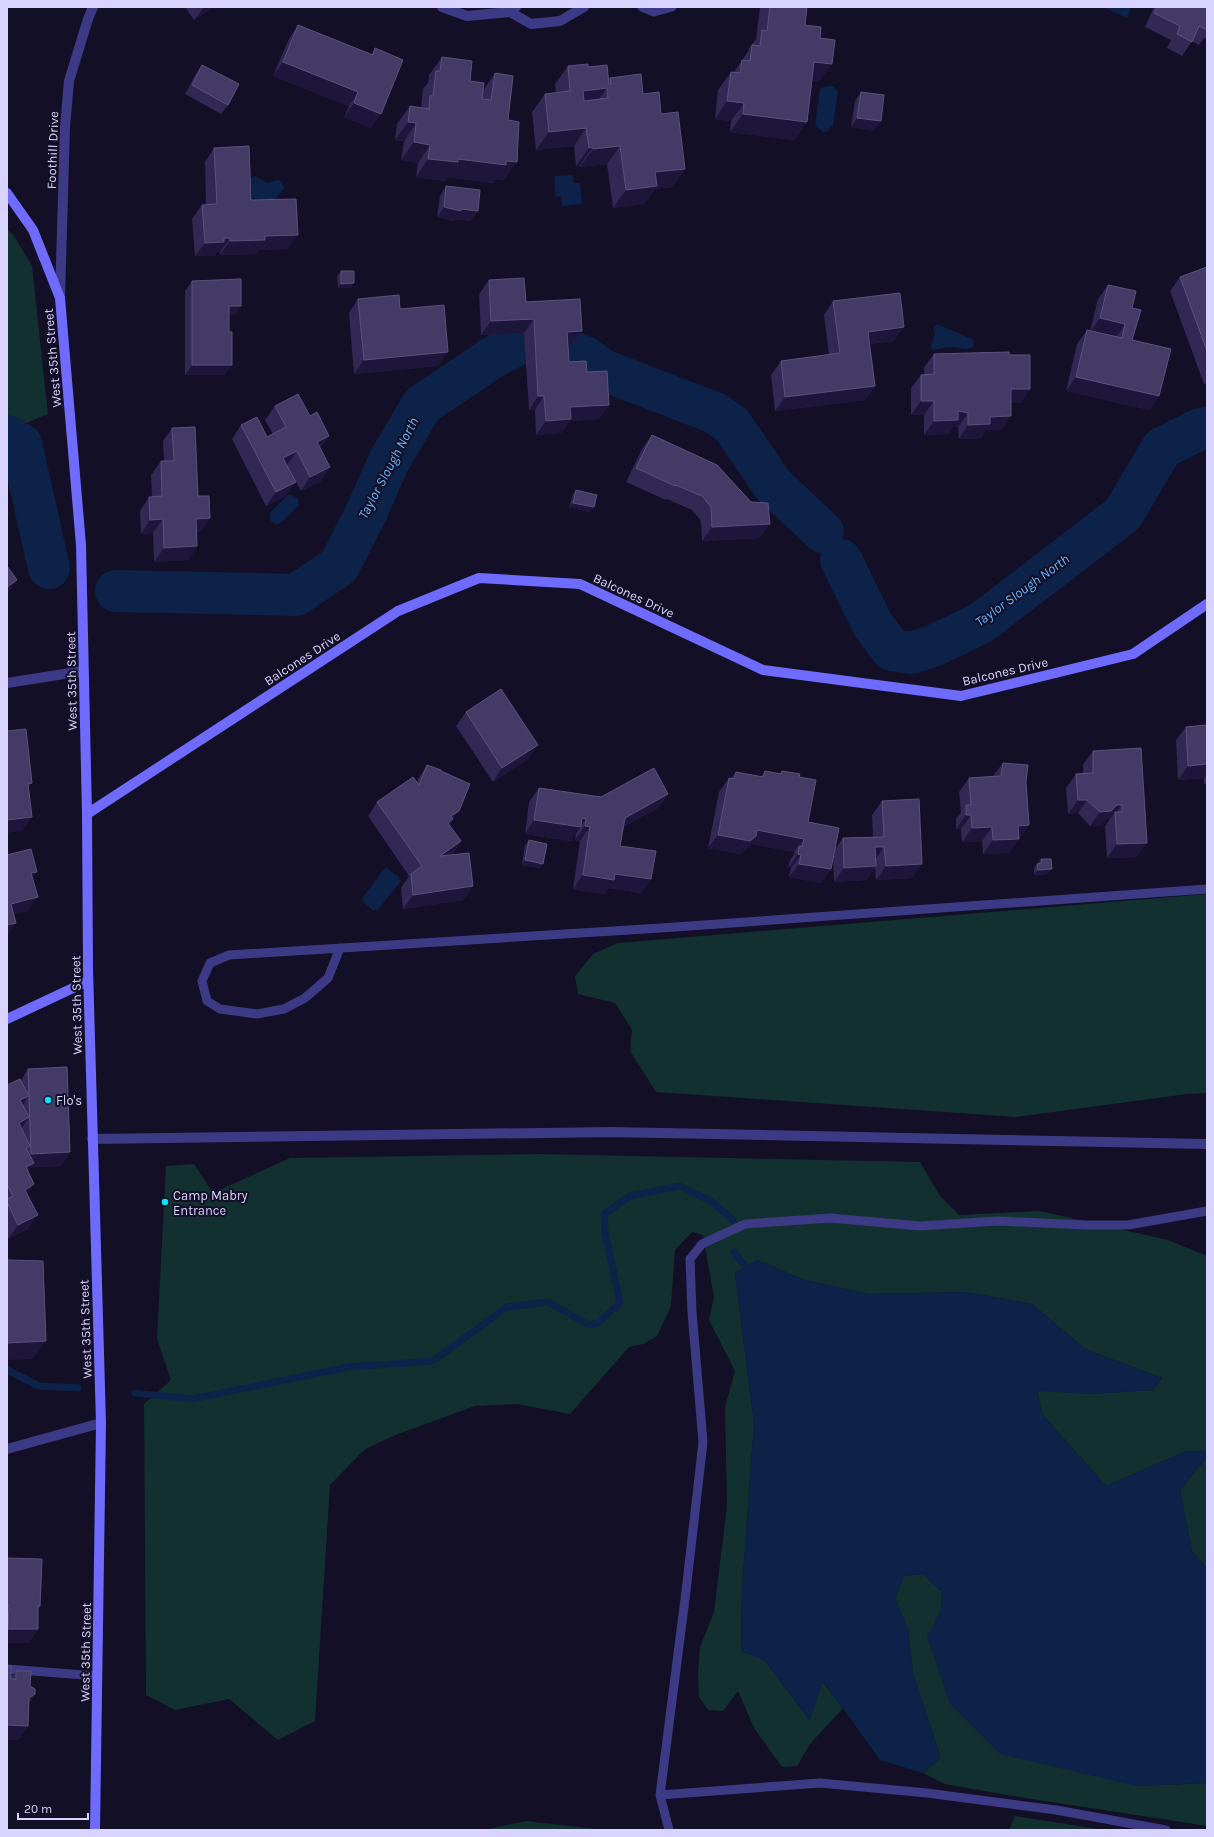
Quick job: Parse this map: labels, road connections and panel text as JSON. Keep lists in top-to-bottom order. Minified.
{"streets":{"street":["Foothill Drive","West 35th Street","Balcones Drive"]},"crossings":[["Foothill Drive","West 35th Street"],["West 35th Street","Balcones Drive"]],"water":["Taylor Slough North"],"places":["Flo's","Camp Mabry Entrance"],"scale_bar":"20 m"}
